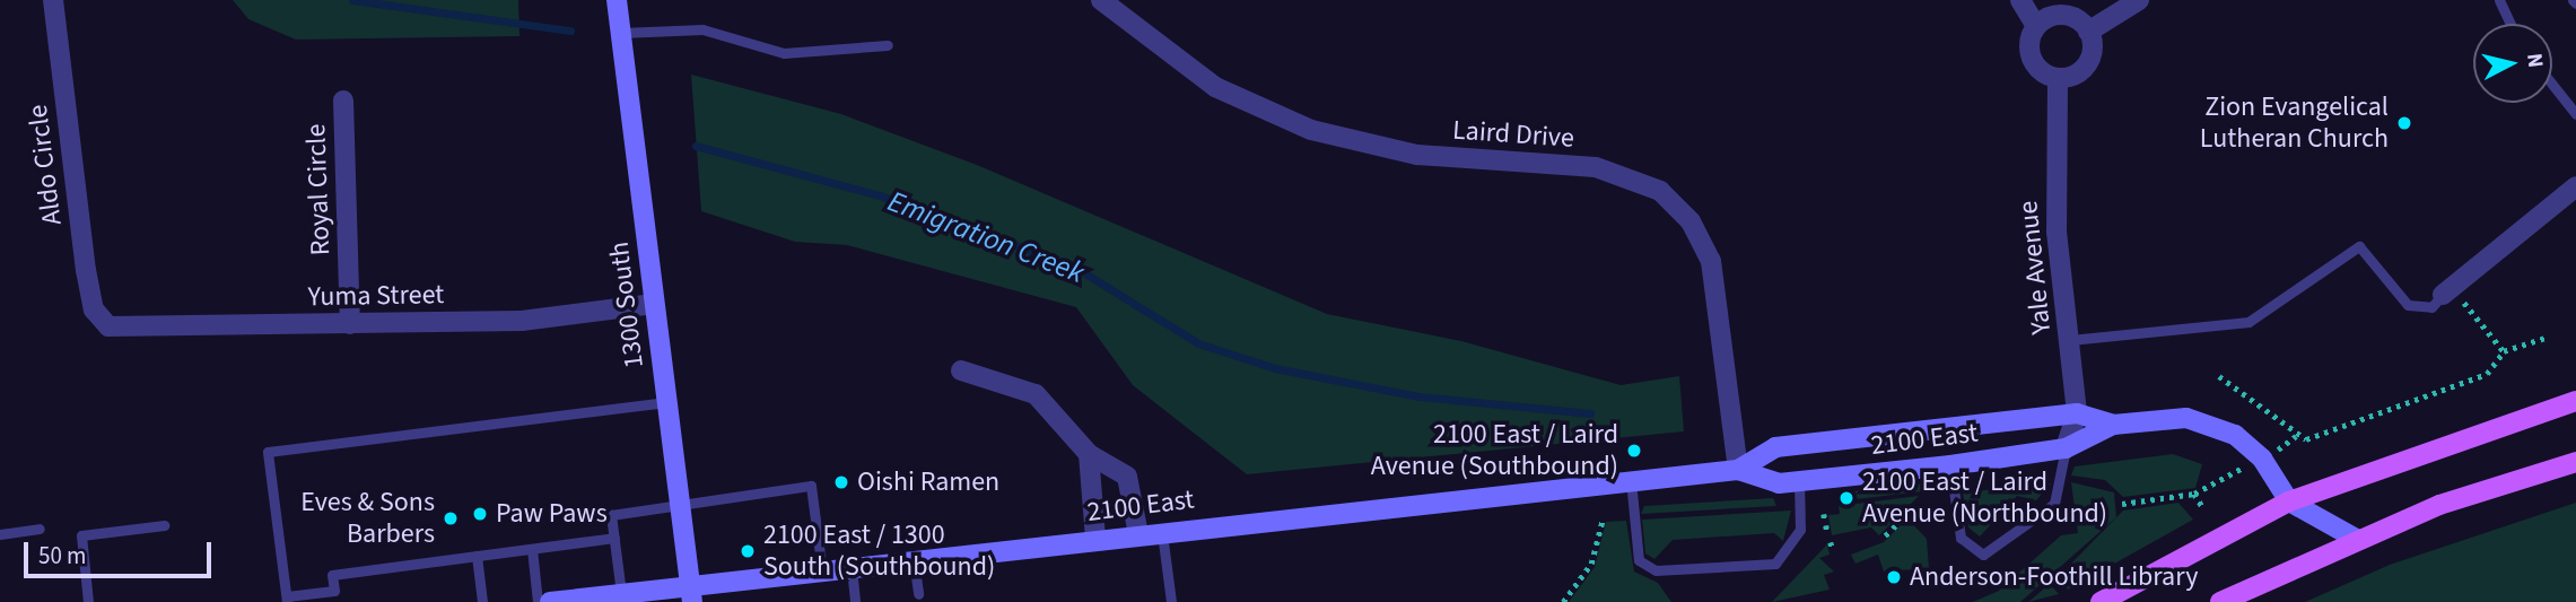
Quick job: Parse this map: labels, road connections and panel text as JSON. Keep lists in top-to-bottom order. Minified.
{"streets":{"street":["Laird Drive","Aldo Circle","Royal Circle","Yale Avenue","Yuma Street","1300 South","2100 East"]},"crossings":[["Laird Drive","2100 East"],["Aldo Circle","Yuma Street"],["Royal Circle","Yuma Street"],["Yale Avenue","2100 East"],["Yuma Street","1300 South"],["1300 South","2100 East"]],"water":["Emigration Creek"],"places":["Zion Evangelical Lutheran Church","2100 East / Laird Avenue (Southbound)","Oishi Ramen","2100 East / Laird Avenue (Northbound)","Paw Paws","Eves & Sons Barbers","2100 East / 1300 South (Southbound)","Anderson-Foothill Library"],"scale_bar":"50 m","north":"right"}
